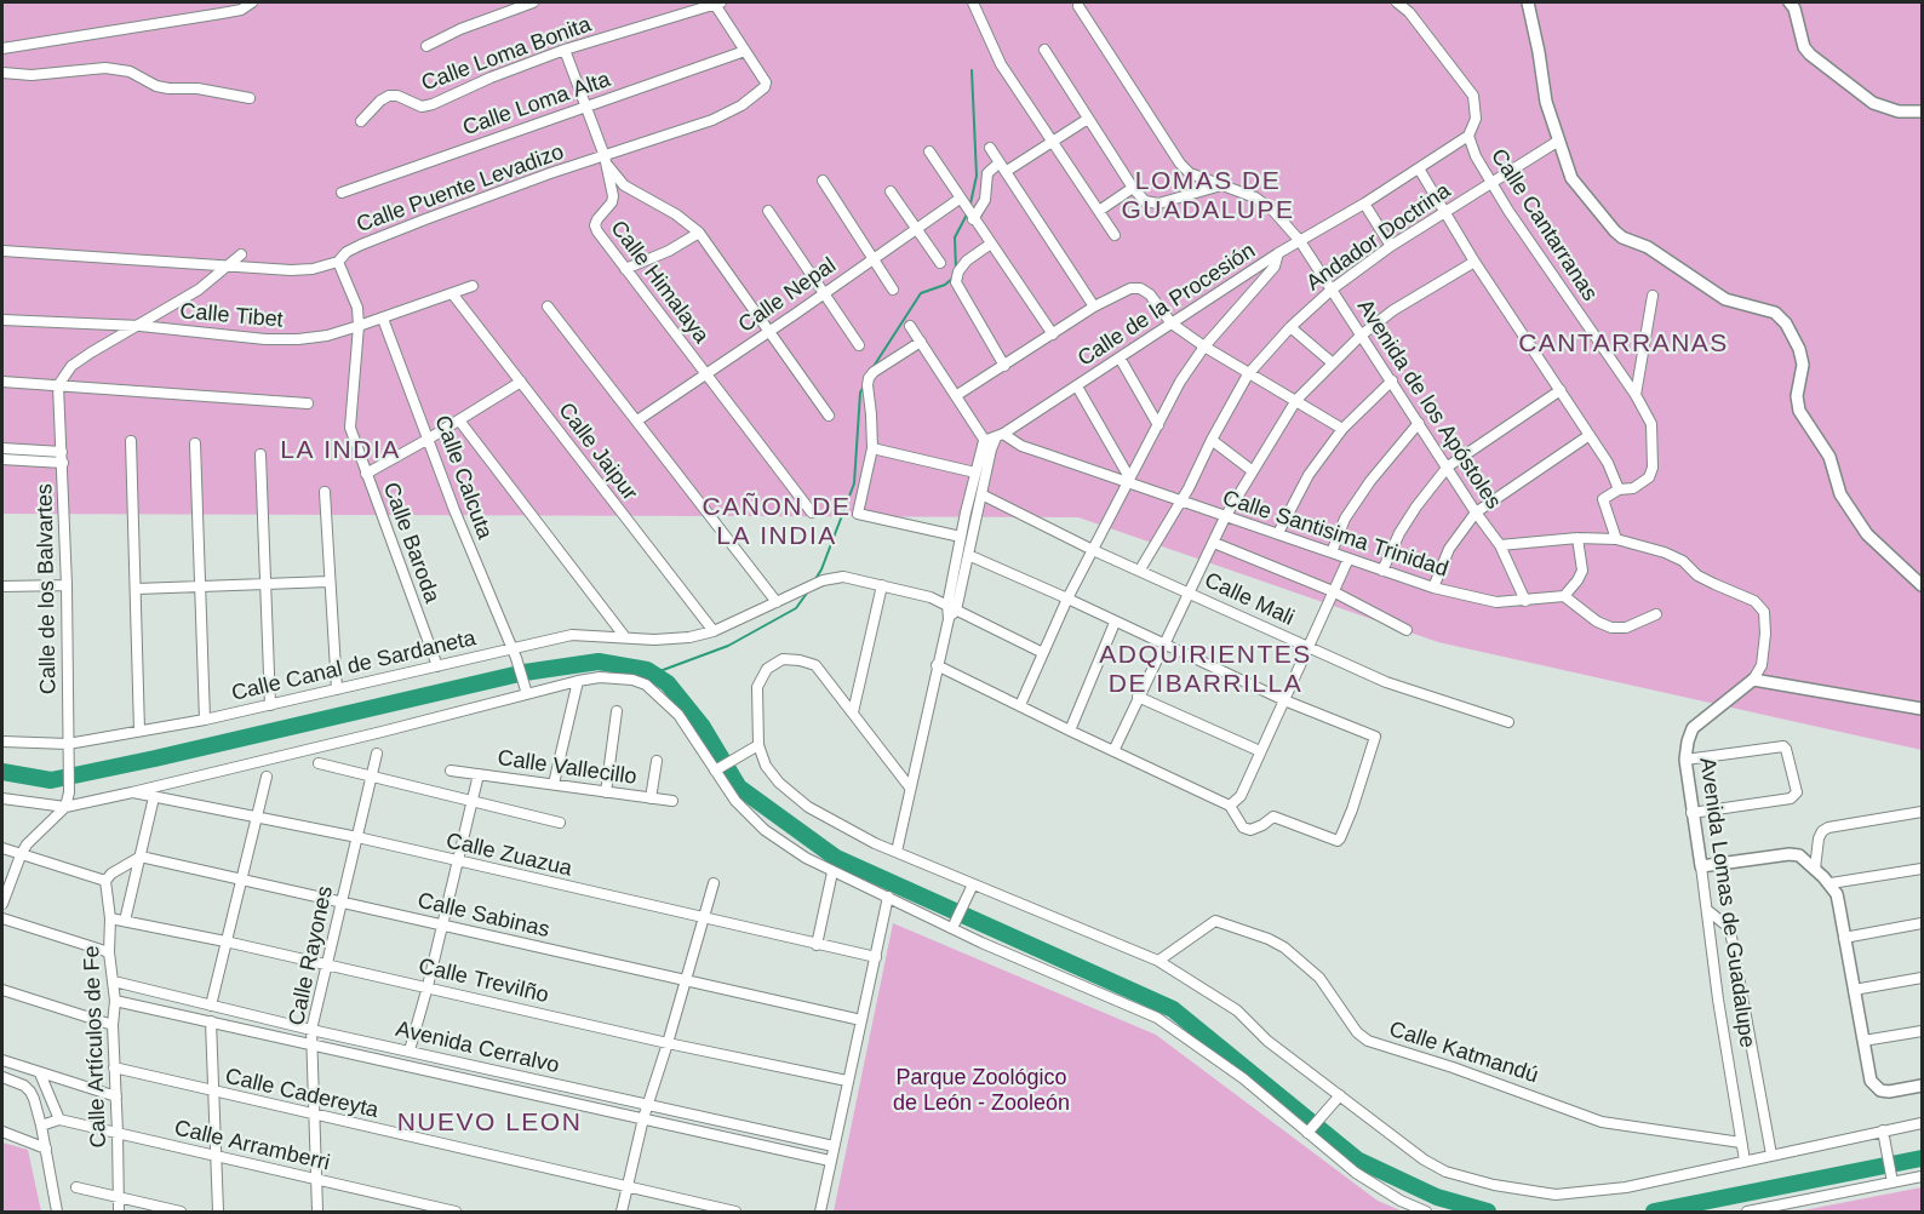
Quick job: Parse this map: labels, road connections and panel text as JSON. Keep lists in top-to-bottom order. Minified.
{"streets":{"street":["Calle Loma Bonita","Calle Loma Alta","Calle Puente Levadizo","Calle Cantarranas","Andador Doctrina","Calle Himalaya","Calle Nepal","Calle de la Procesión","Calle Tibet","Avenida de los Apóstoles","Calle Jaipur","Calle Calcuta","Calle Santisima Trinidad","Calle Baroda","Calle de los Balvartes","Calle Mali","Calle Canal de Sardaneta","Calle Vallecillo","Calle Zuazua","Avenida Lomas de Guadalupe","Calle Sabinas","Calle Rayones","Calle Trevilño","Calle Artículos de Fe","Avenida Cerralvo","Calle Katmandú","Calle Cadereyta","Calle Arramberri"]},"crossings":[["Calle Loma Bonita","Calle Himalaya"],["Calle Loma Alta","Calle Puente Levadizo"],["Calle Loma Alta","Calle Himalaya"],["Calle Puente Levadizo","Calle Himalaya"],["Calle Puente Levadizo","Calle Baroda"],["Calle Cantarranas","Andador Doctrina"],["Calle Cantarranas","Calle de la Procesión"],["Andador Doctrina","Avenida de los Apóstoles"],["Andador Doctrina","Calle Santisima Trinidad"],["Andador Doctrina","Calle Mali"],["Calle Himalaya","Calle Nepal"],["Calle de la Procesión","Avenida de los Apóstoles"],["Calle de la Procesión","Calle Santisima Trinidad"],["Calle Tibet","Calle Jaipur"],["Calle Tibet","Calle Calcuta"],["Calle Tibet","Calle Baroda"],["Avenida de los Apóstoles","Calle Santisima Trinidad"],["Calle Jaipur","Calle Canal de Sardaneta"],["Calle Calcuta","Calle Canal de Sardaneta"],["Calle Baroda","Calle Canal de Sardaneta"],["Calle de los Balvartes","Calle Canal de Sardaneta"],["Calle Vallecillo","Calle Zuazua"],["Calle Vallecillo","Calle Sabinas"],["Calle Vallecillo","Calle Trevilño"],["Calle Vallecillo","Avenida Cerralvo"],["Calle Zuazua","Calle Rayones"],["Avenida Lomas de Guadalupe","Calle Katmandú"],["Calle Sabinas","Calle Rayones"],["Calle Rayones","Calle Trevilño"],["Calle Rayones","Avenida Cerralvo"],["Calle Rayones","Calle Cadereyta"],["Calle Rayones","Calle Arramberri"],["Calle Trevilño","Calle Artículos de Fe"],["Calle Artículos de Fe","Avenida Cerralvo"],["Calle Artículos de Fe","Calle Cadereyta"],["Calle Artículos de Fe","Calle Arramberri"]],"districts":["LOMAS DE GUADALUPE","CANTARRANAS","LA INDIA","CAÑON DE LA INDIA","ADQUIRIENTES DE IBARRILLA","NUEVO LEON"],"parks":["Parque Zoológico de León - Zooleón"]}
